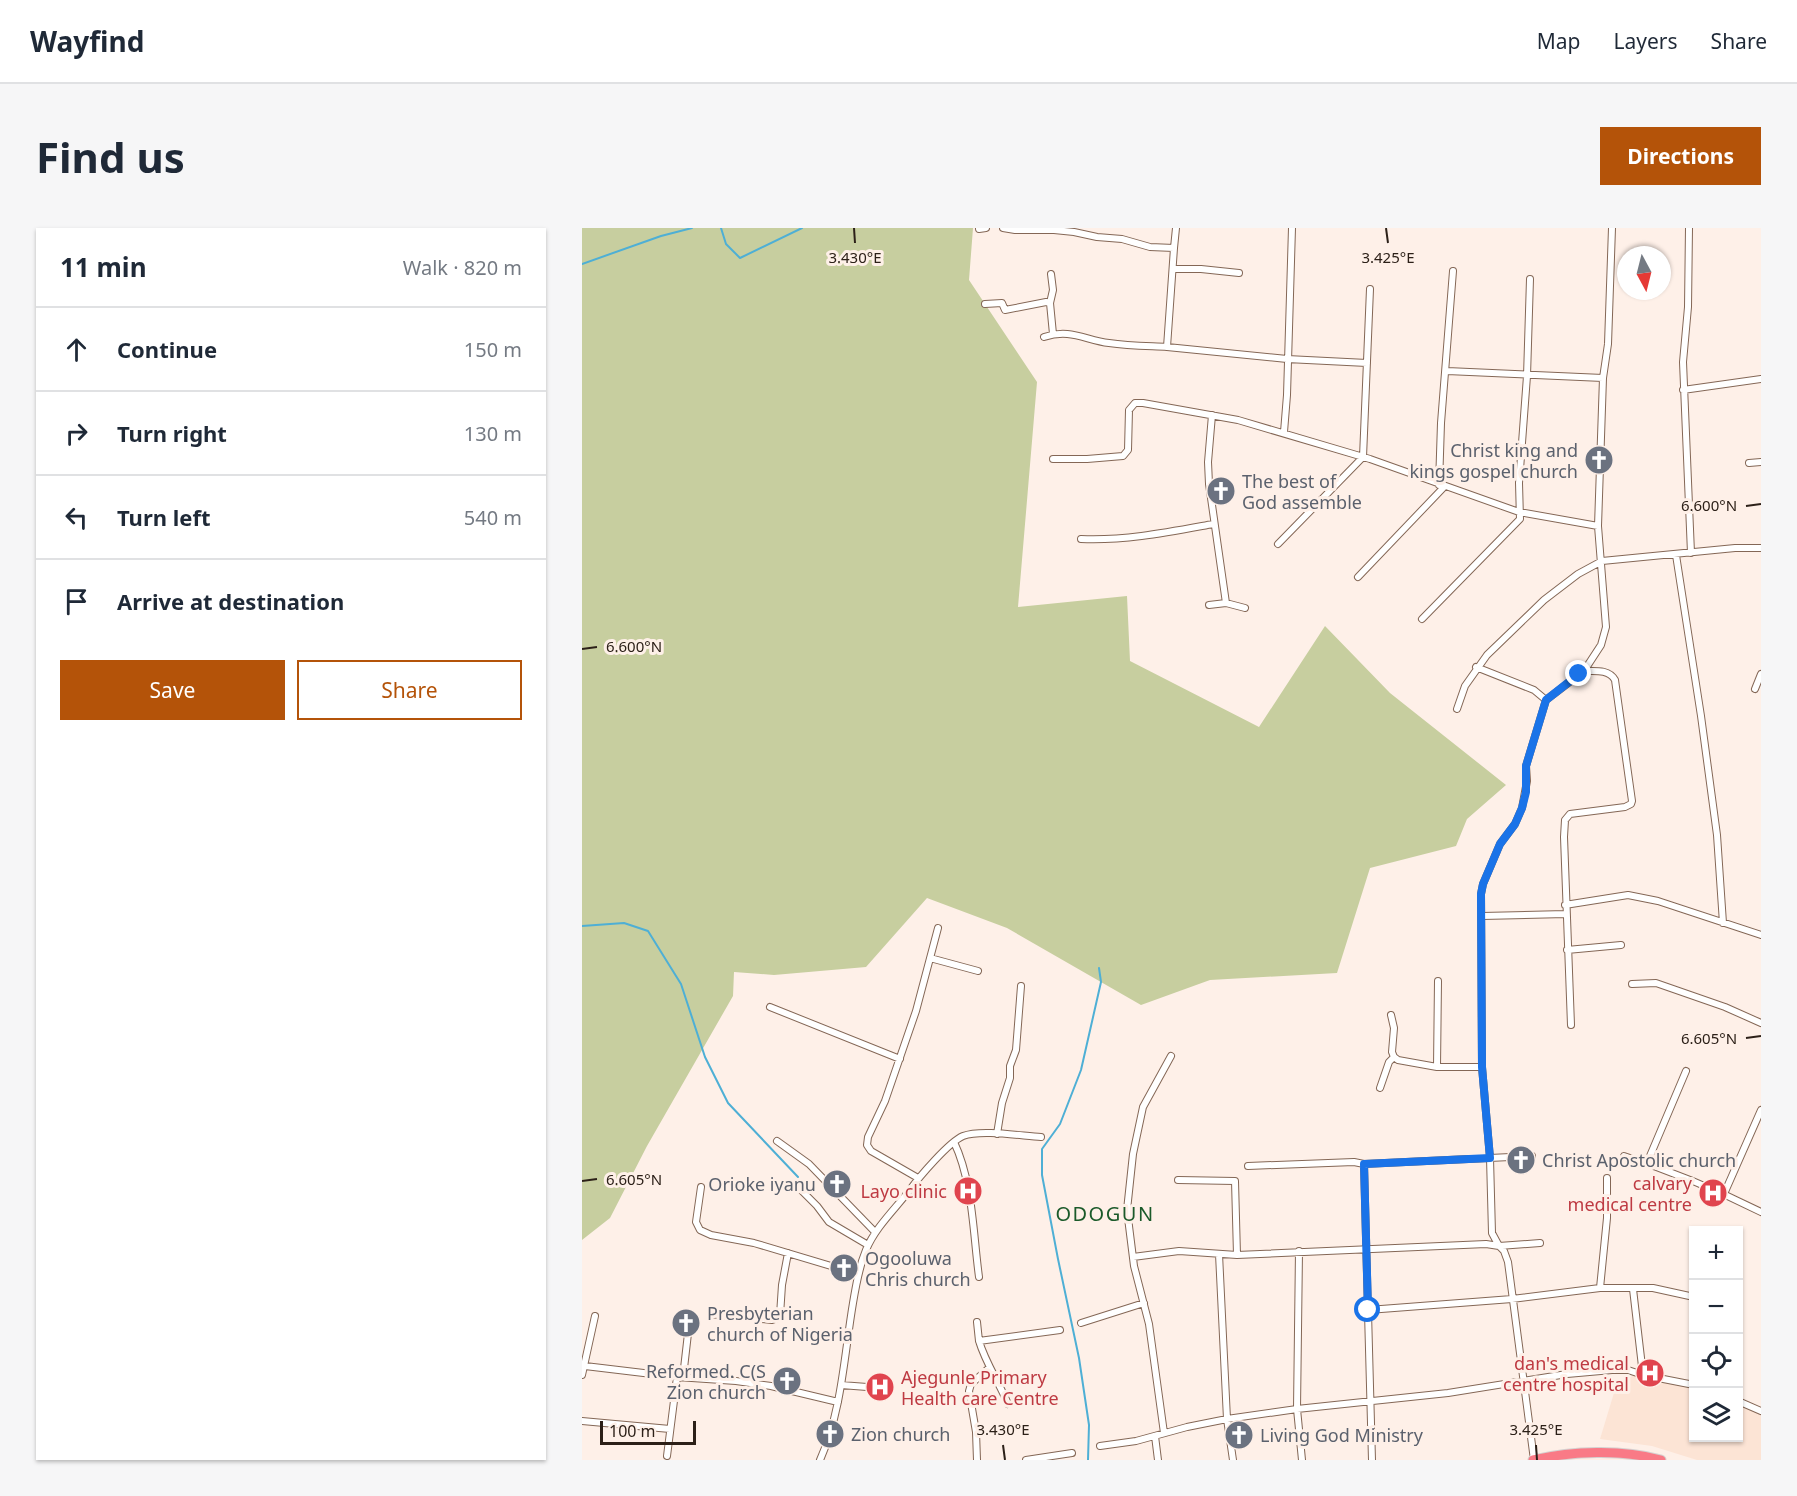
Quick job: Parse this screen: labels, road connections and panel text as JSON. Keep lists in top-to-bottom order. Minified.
{"districts":["ODOGUN"],"places":{"church":["Christ king and kings gospel church","The best of God assemble","Christ Apostolic church","Orioke iyanu","Ogooluwa Chris church","Presbyterian church of Nigeria","Reformed. C(S Zion church","Zion church","Living God Ministry"],"hospital":["Layo clinic","calvary medical centre","dan's medical centre hospital","Ajegunle Primary Health care Centre"]},"scale_bar":"100 m","north":"bottom","page":{"header":"Wayfind","nav":["Map","Layers","Share"],"buttons":["Directions",["Save","Share"]],"title":"Find us","heading":["11 min","Walk · 820 m"],"list":[["Continue","150 m"],["Turn right","130 m"],["Turn left","540 m"],"Arrive at destination"],"map_buttons":["+","−"],"scale":"100 m"},"coordinates":["3.430°E","3.425°E","6.600°N","6.605°N"]}
